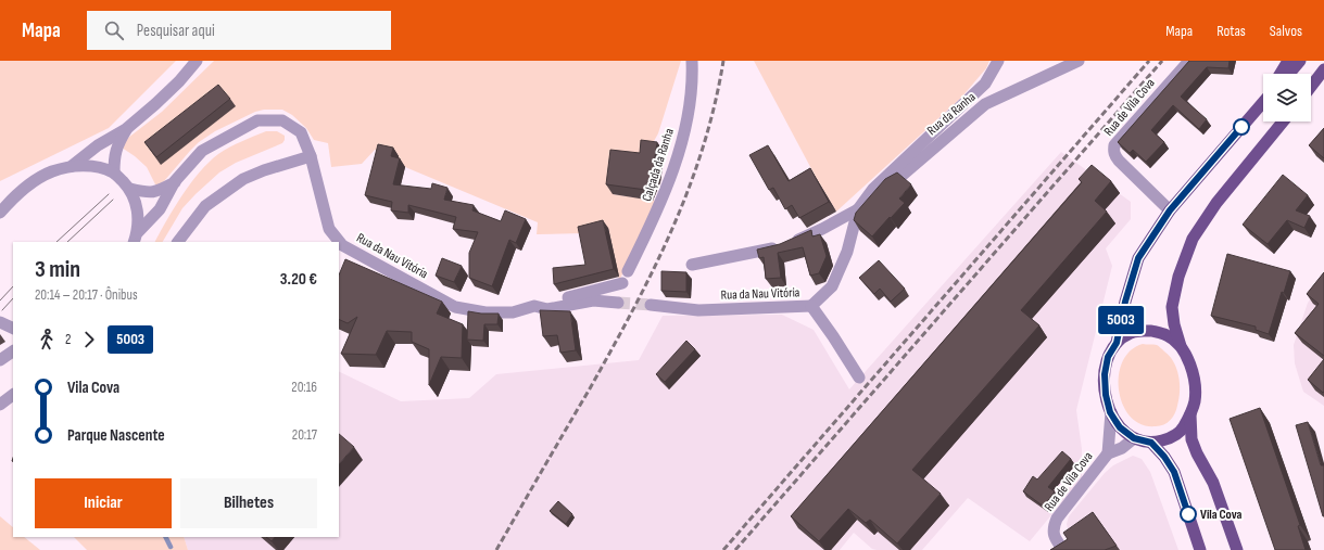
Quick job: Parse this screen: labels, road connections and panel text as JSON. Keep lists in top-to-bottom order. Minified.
{"streets":{"street":["Rua de Vila Cova","Rua da Ranha","Calçada da Ranha","Rua da Nau Vitória"]},"crossings":[["Rua da Ranha","Rua da Nau Vitória"]],"places":["Vila Cova"],"lines":["bus line 5003"],"page":{"header":"Mapa","search":"Pesquisar aqui","nav":["Mapa","Rotas","Salvos"],"on_map":"5003","heading":["3 min","20:14 – 20:17 · Ônibus","3.20 €"],"legs":["2","5003"],"list":[{"name":"Vila Cova","value":"20:16"},{"name":"Parque Nascente","value":"20:17"}],"buttons":["Iniciar","Bilhetes"]}}
